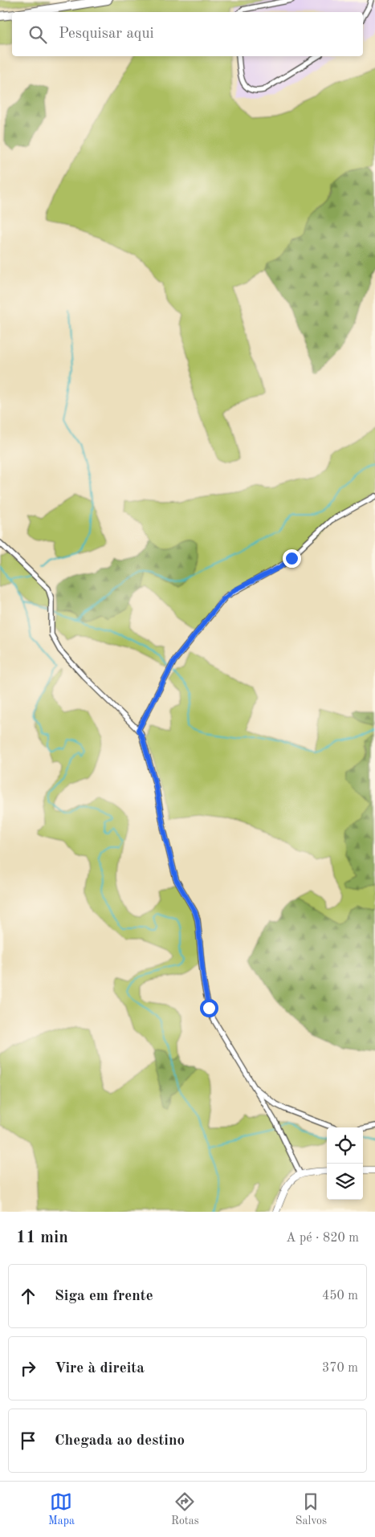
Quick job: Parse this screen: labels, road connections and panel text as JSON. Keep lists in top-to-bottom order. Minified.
{"page":{"search":"Pesquisar aqui","heading":["11 min","A pé · 820 m"],"list":[["Siga em frente","450 m"],["Vire à direita","370 m"],"Chegada ao destino"],"nav":["Mapa","Rotas","Salvos"]}}
